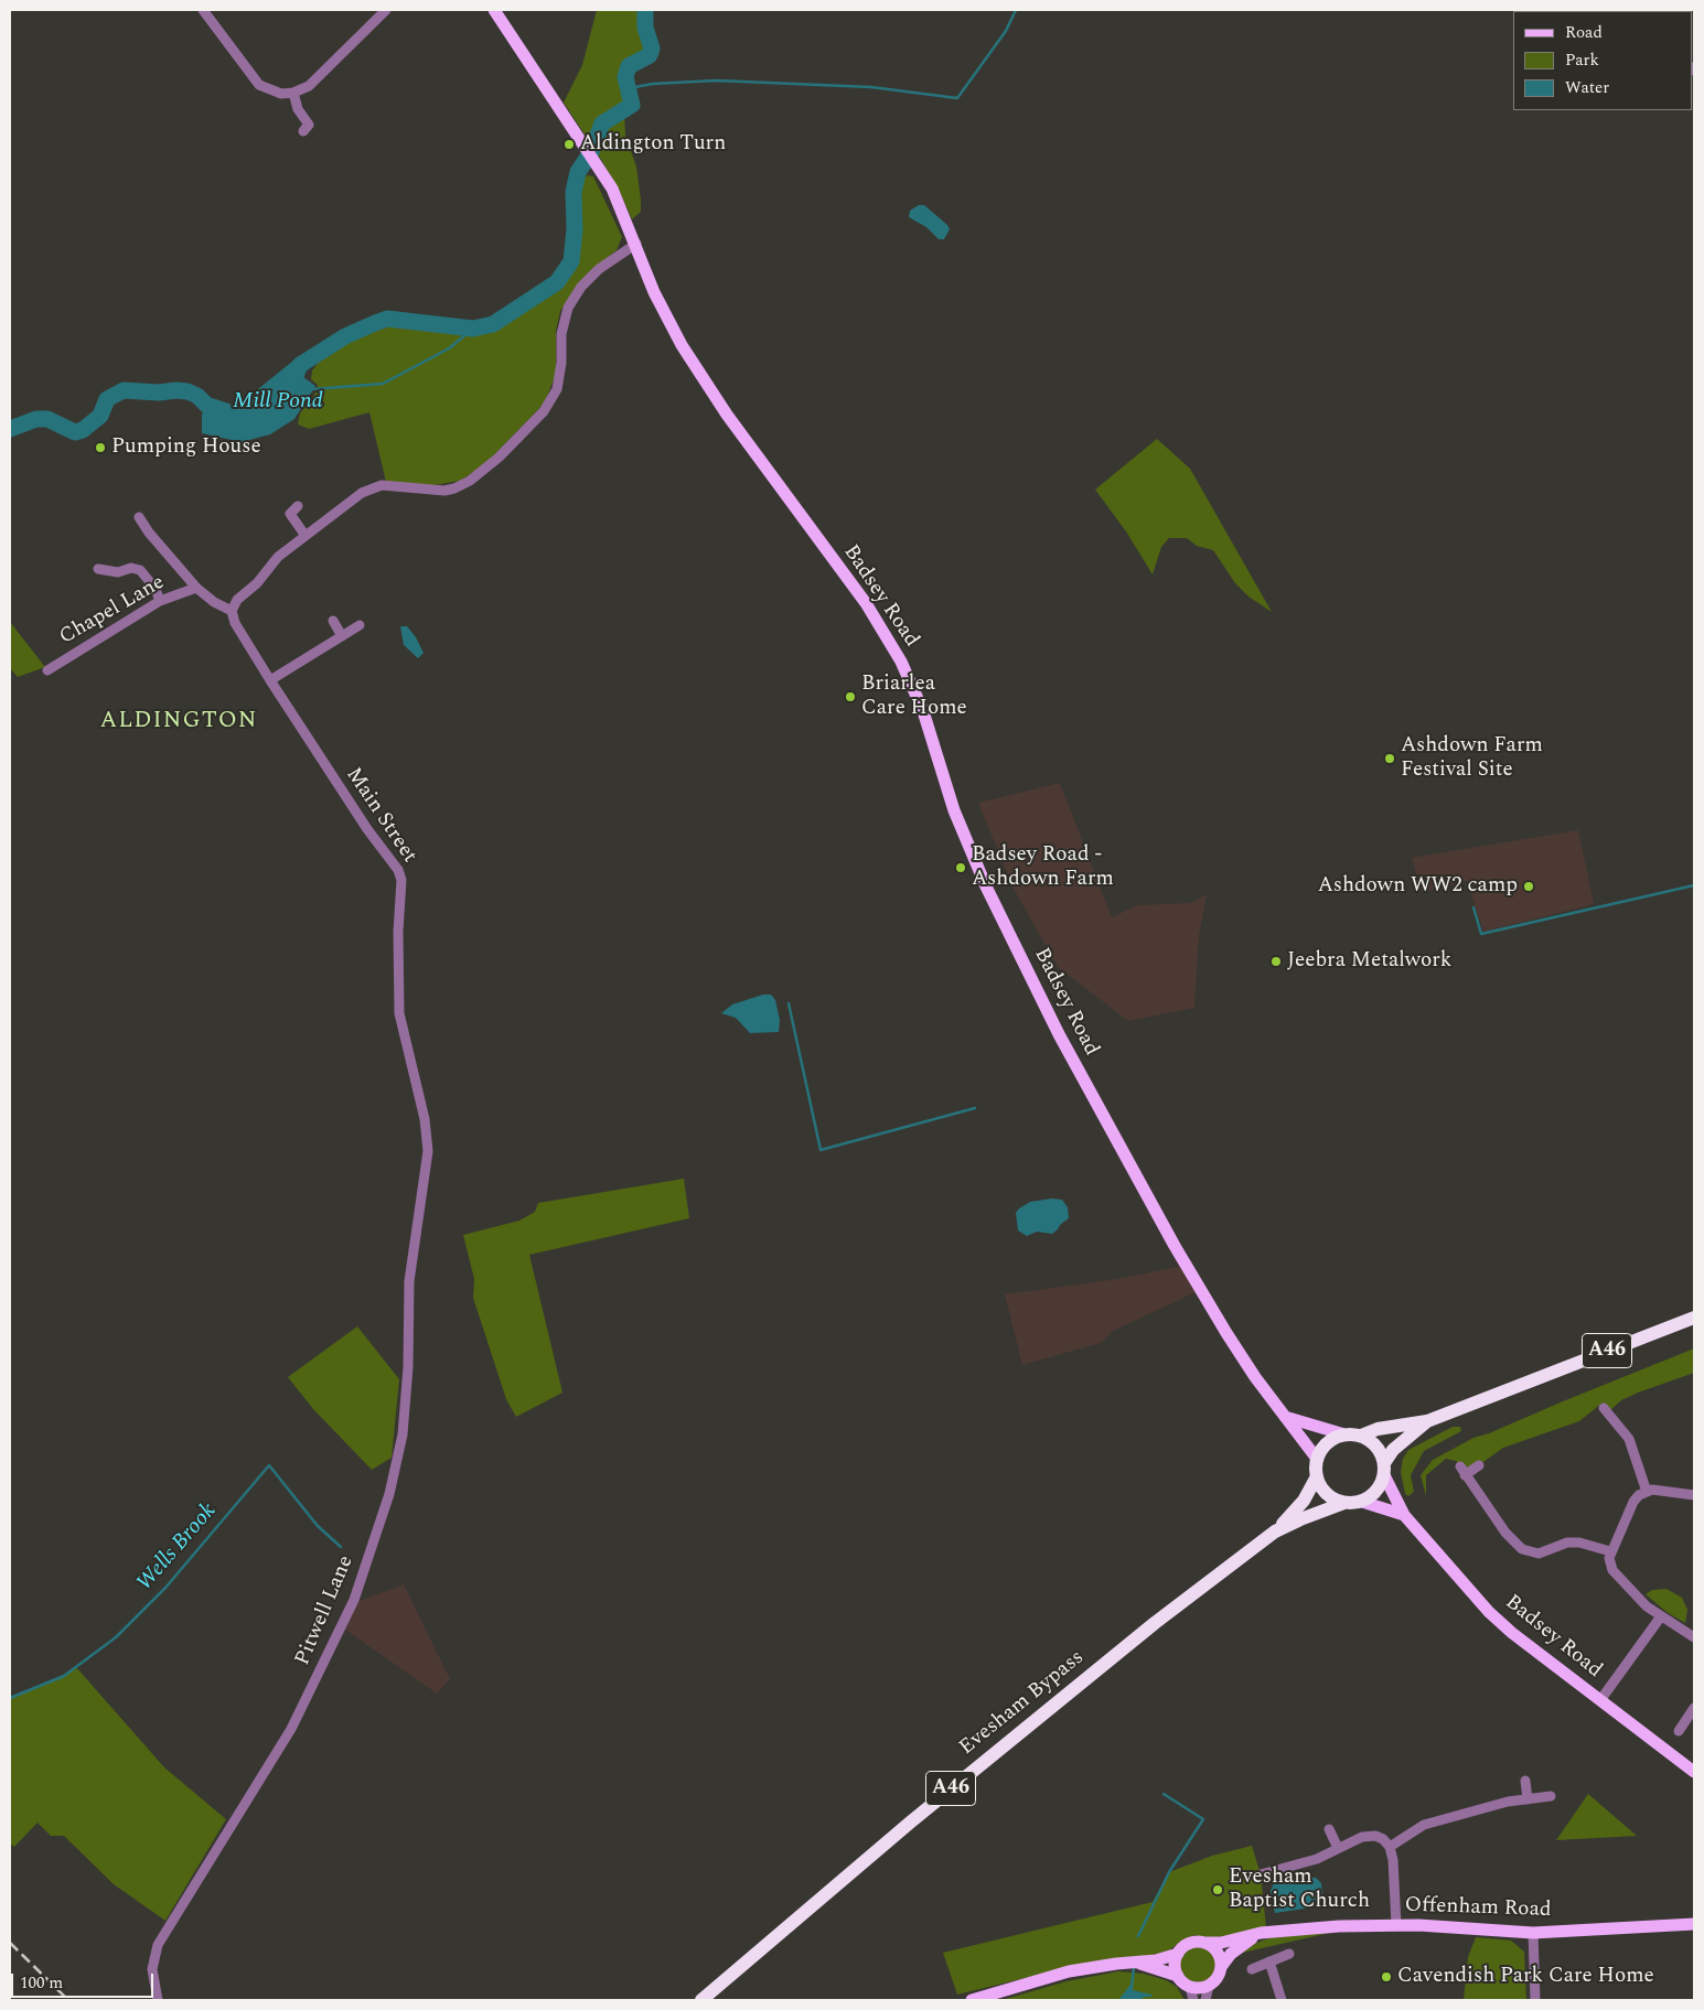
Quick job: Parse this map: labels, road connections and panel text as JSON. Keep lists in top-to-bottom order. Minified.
{"streets":{"highway":["A46","Evesham Bypass"],"main road":["Badsey Road","Offenham Road"],"street":["Chapel Lane","Main Street","Pitwell Lane"]},"crossings":[["Badsey Road","A46"],["Badsey Road","Evesham Bypass"],["Main Street","Pitwell Lane"],["A46","Evesham Bypass"]],"districts":["ALDINGTON"],"water":["Mill Pond","Wells Brook"],"places":["Aldington Turn","Pumping House","Briarlea Care Home","Ashdown Farm Festival Site","Badsey Road - Ashdown Farm","Ashdown WW2 camp","Jeebra Metalwork","Evesham Baptist Church","Cavendish Park Care Home"],"legend":["Road","Park","Water"],"scale_bar":"100 m"}
